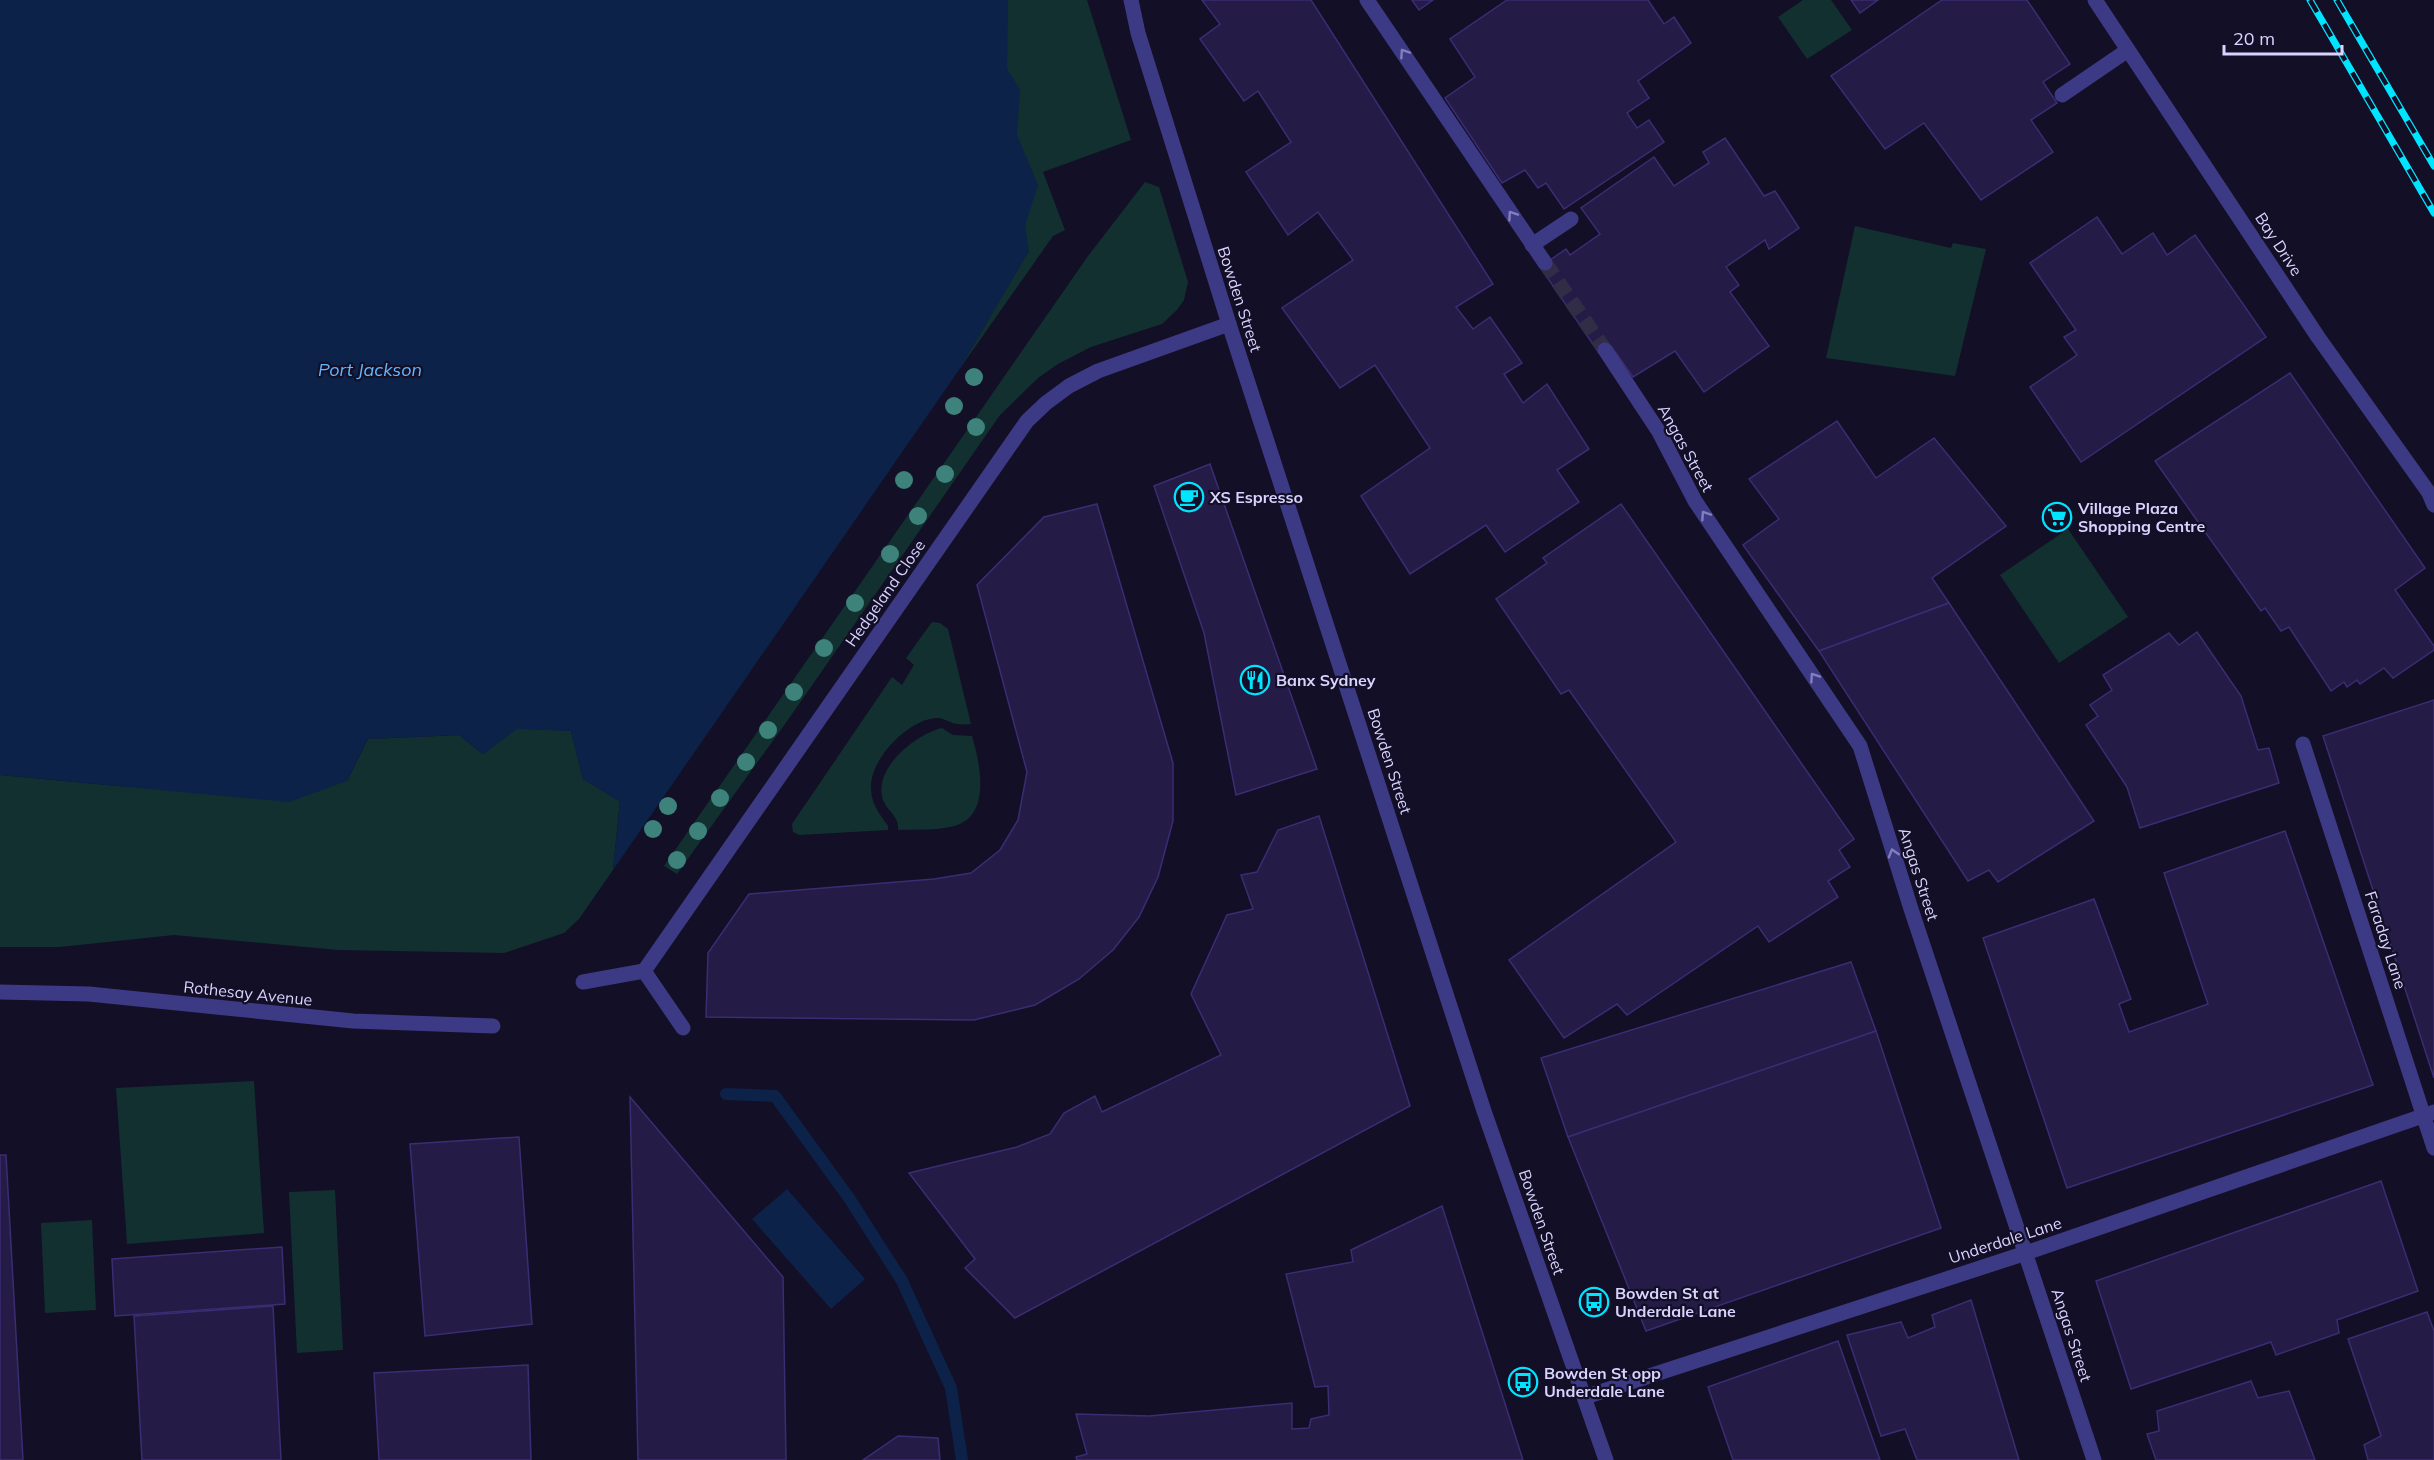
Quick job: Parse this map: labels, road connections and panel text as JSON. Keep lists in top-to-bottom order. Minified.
{"streets":{"street":["Bay Drive","Bowden Street","Angas Street","Hedgeland Close","Faraday Lane","Rothesay Avenue","Underdale Lane"]},"crossings":[["Bowden Street","Hedgeland Close"],["Bowden Street","Underdale Lane"],["Angas Street","Underdale Lane"],["Faraday Lane","Underdale Lane"]],"one_way":["Angas Street"],"water":["Port Jackson"],"places":{"cafe":["XS Espresso"],"supermarket":["Village Plaza Shopping Centre"],"restaurant":["Banx Sydney"],"bus stop":["Bowden St at Underdale Lane","Bowden St opp Underdale Lane"]},"scale_bar":"20 m"}
